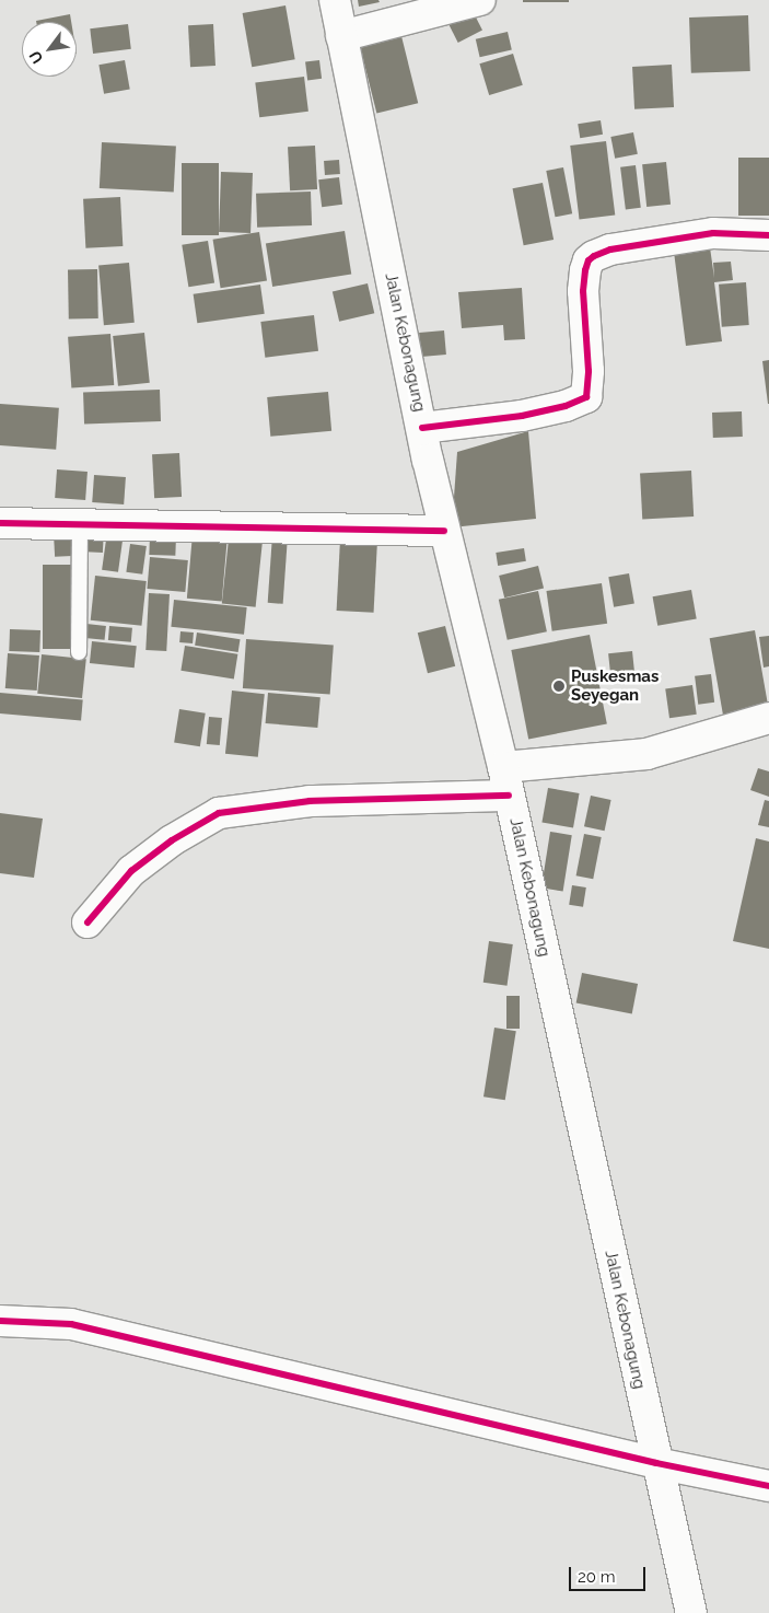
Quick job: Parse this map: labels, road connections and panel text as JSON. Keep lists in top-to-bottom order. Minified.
{"streets":{"street":["Jalan Kebonagung"]},"places":["Puskesmas Seyegan"],"scale_bar":"20 m","north":"bottom left"}
